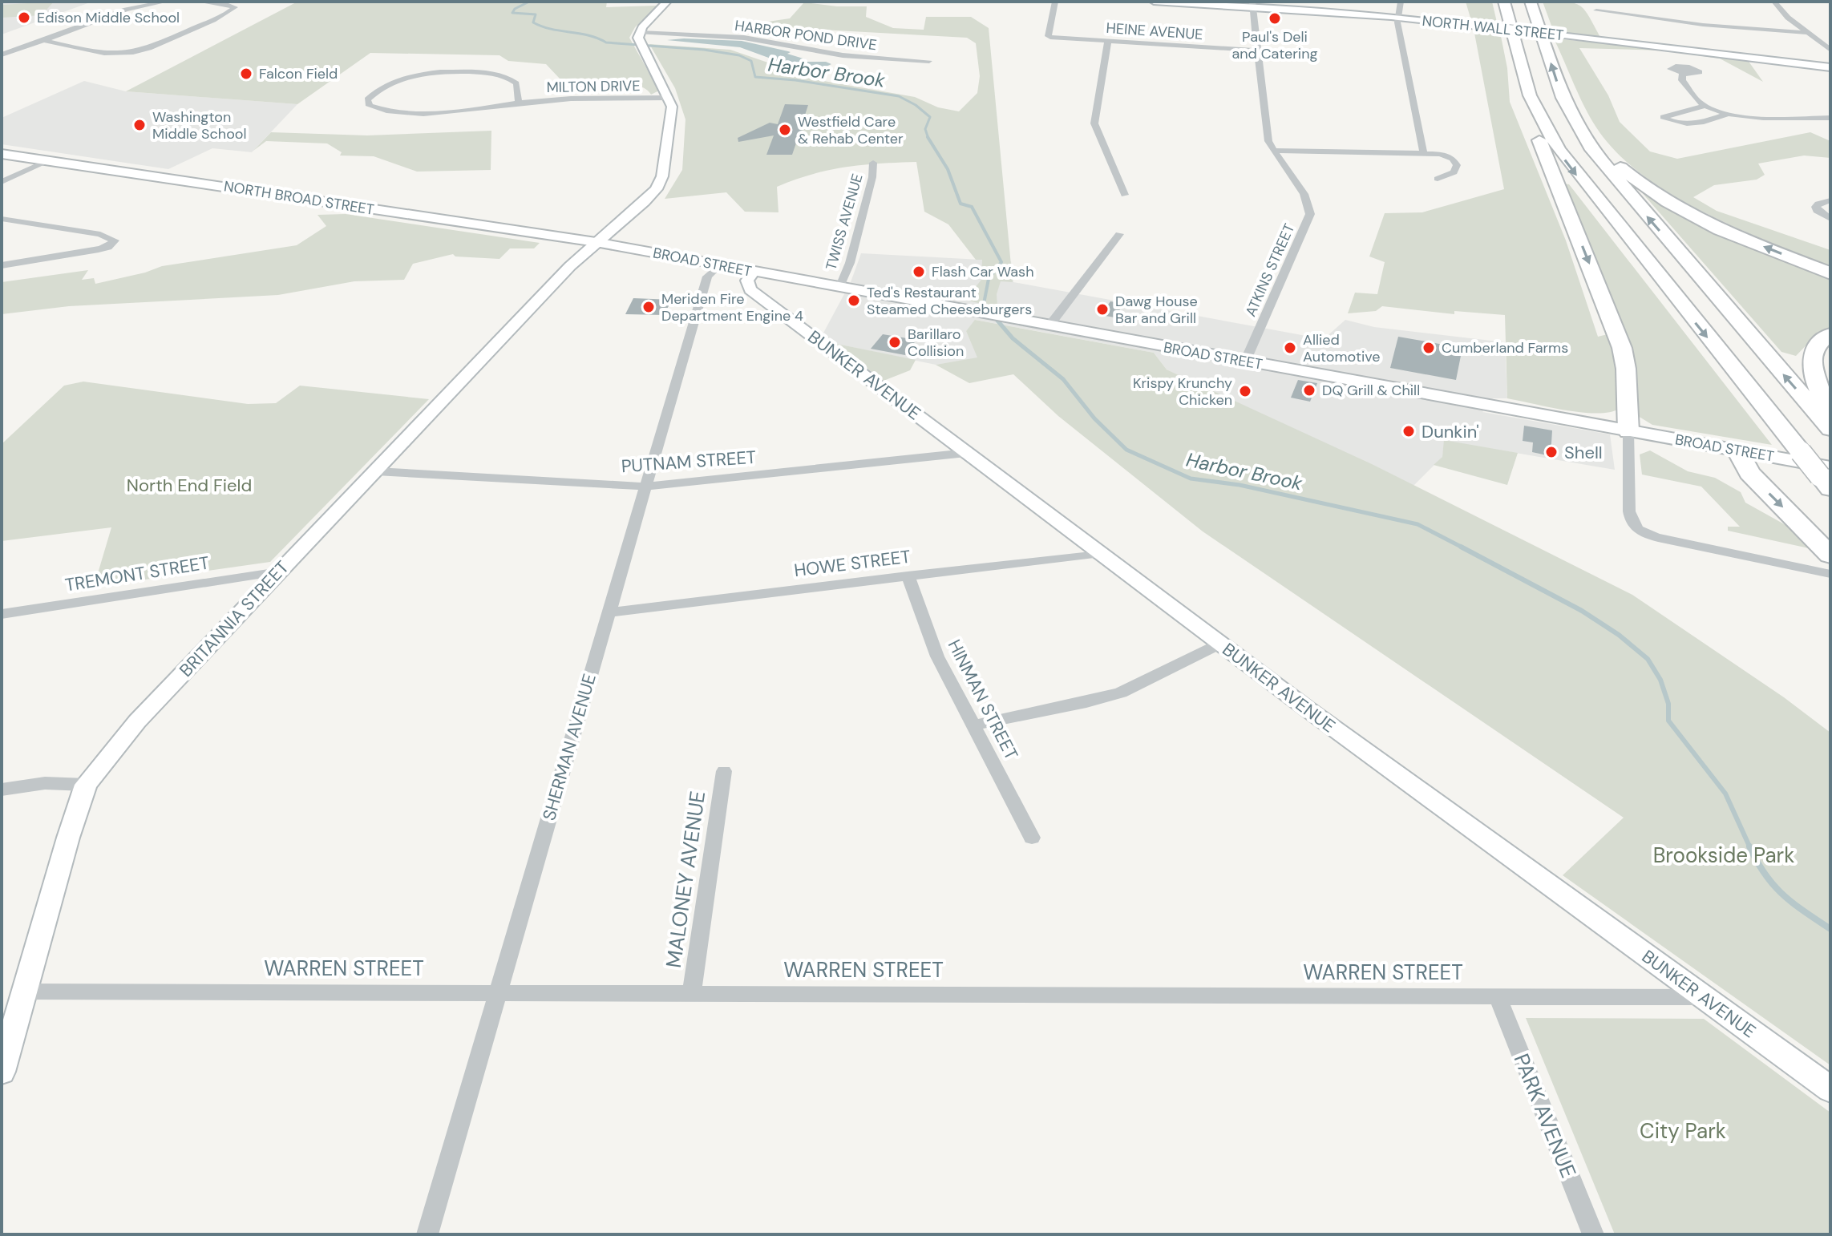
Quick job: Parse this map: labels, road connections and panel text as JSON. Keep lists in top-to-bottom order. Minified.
{"streets":{"main road":["NORTH BROAD STREET","BROAD STREET"],"street":["NORTH WALL STREET","HEINE AVENUE","HARBOR POND DRIVE","MILTON DRIVE","TWISS AVENUE","ATKINS STREET","BUNKER AVENUE","PUTNAM STREET","HOWE STREET","TREMONT STREET","BRITANNIA STREET","HINMAN STREET","SHERMAN AVENUE","MALONEY AVENUE","WARREN STREET","PARK AVENUE"]},"crossings":[["NORTH WALL STREET","ATKINS STREET"],["HEINE AVENUE","ATKINS STREET"],["MILTON DRIVE","BRITANNIA STREET"],["NORTH BROAD STREET","BROAD STREET"],["NORTH BROAD STREET","BRITANNIA STREET"],["TWISS AVENUE","BROAD STREET"],["BROAD STREET","ATKINS STREET"],["BROAD STREET","BUNKER AVENUE"],["BROAD STREET","BRITANNIA STREET"],["BROAD STREET","SHERMAN AVENUE"],["BUNKER AVENUE","PUTNAM STREET"],["BUNKER AVENUE","HOWE STREET"],["BUNKER AVENUE","WARREN STREET"],["PUTNAM STREET","BRITANNIA STREET"],["PUTNAM STREET","SHERMAN AVENUE"],["HOWE STREET","HINMAN STREET"],["HOWE STREET","SHERMAN AVENUE"],["TREMONT STREET","BRITANNIA STREET"],["BRITANNIA STREET","WARREN STREET"],["SHERMAN AVENUE","WARREN STREET"],["MALONEY AVENUE","WARREN STREET"],["WARREN STREET","PARK AVENUE"]],"water":["Harbor Brook"],"parks":["North End Field","Brookside Park","City Park"],"places":["Edison Middle School","Paul's Deli and Catering","Falcon Field","Washington Middle School","Westfield Care & Rehab Center","Flash Car Wash","Ted's Restaurant Steamed Cheeseburgers","Meriden Fire Department Engine 4","Dawg House Bar and Grill","Barillaro Collision","Allied Automotive","Cumberland Farms","DQ Grill & Chill","Krispy Krunchy Chicken","Dunkin'","Shell"]}
